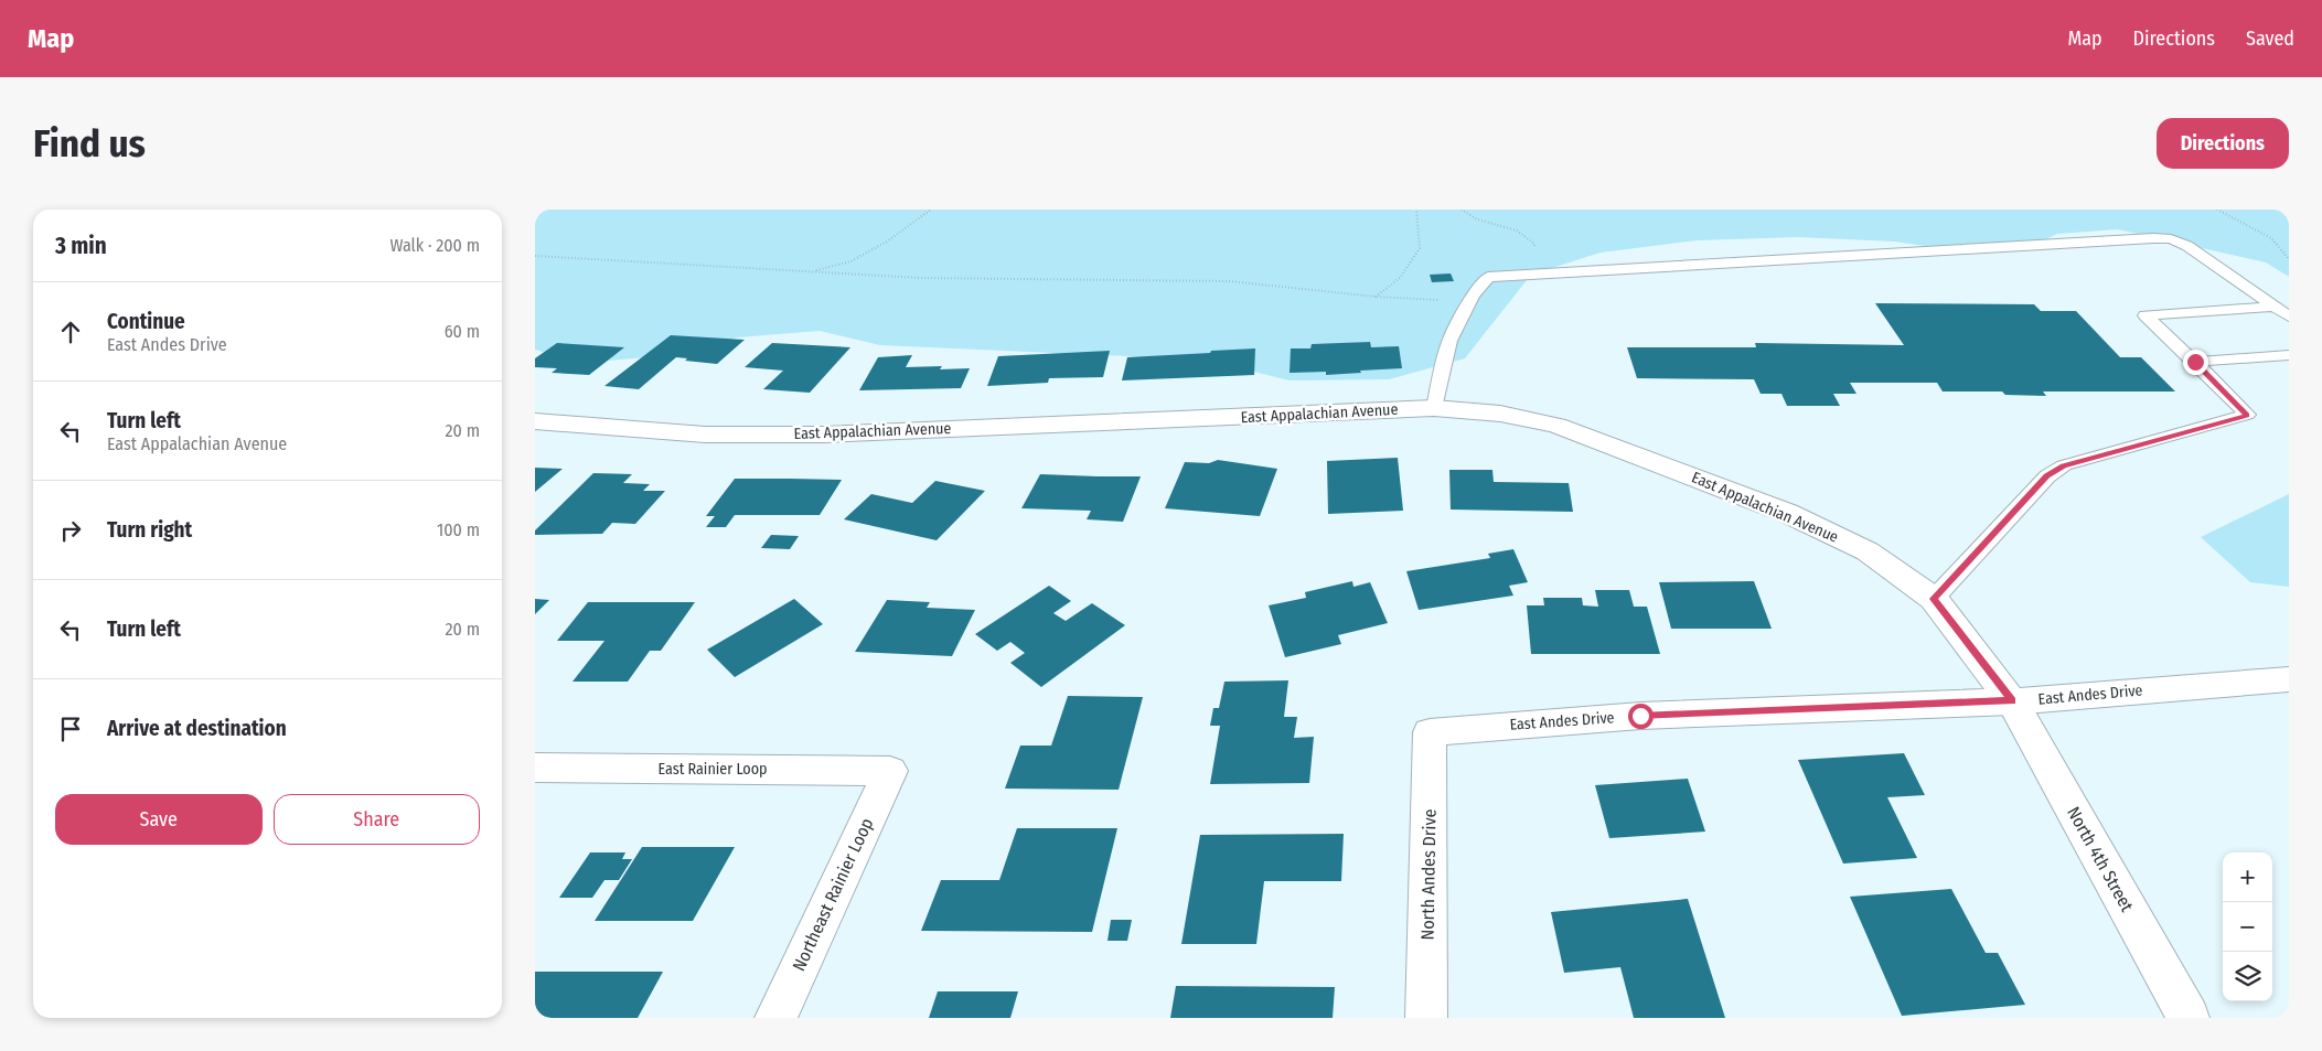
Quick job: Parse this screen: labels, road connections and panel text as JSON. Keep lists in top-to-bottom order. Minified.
{"streets":{"street":["East Appalachian Avenue","East Andes Drive","East Rainier Loop","North 4th Street","North Andes Drive","Northeast Rainier Loop"]},"crossings":[["East Appalachian Avenue","East Andes Drive"],["East Appalachian Avenue","North 4th Street"],["East Andes Drive","North 4th Street"],["East Andes Drive","North Andes Drive"],["East Rainier Loop","Northeast Rainier Loop"]],"page":{"header":"Map","nav":["Map","Directions","Saved"],"buttons":["Directions",["Save","Share"]],"title":"Find us","heading":["3 min","Walk · 200 m"],"list":[["Continue","East Andes Drive","60 m"],["Turn left","East Appalachian Avenue","20 m"],["Turn right","100 m"],["Turn left","20 m"],"Arrive at destination"],"map_buttons":["+","−"]}}
